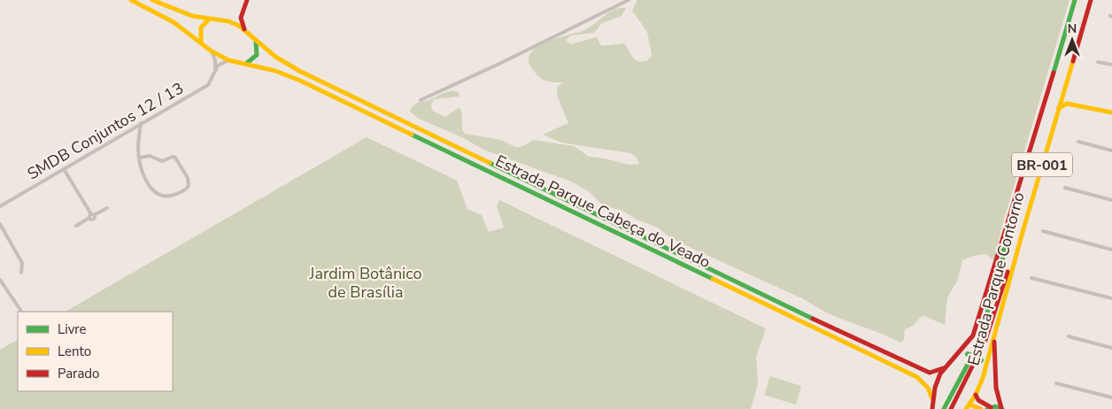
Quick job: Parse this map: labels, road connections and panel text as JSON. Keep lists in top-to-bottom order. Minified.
{"streets":{"main road":["BR-001","Estrada Parque Cabeça do Veado","Estrada Parque Contorno"],"street":["SMDB Conjuntos 12 / 13"]},"crossings":[["SMDB Conjuntos 12 / 13","Estrada Parque Cabeça do Veado"],["Estrada Parque Cabeça do Veado","Estrada Parque Contorno"]],"parks":["Jardim Botânico de Brasília"],"legend":["Livre","Lento","Parado"],"north":"top"}
